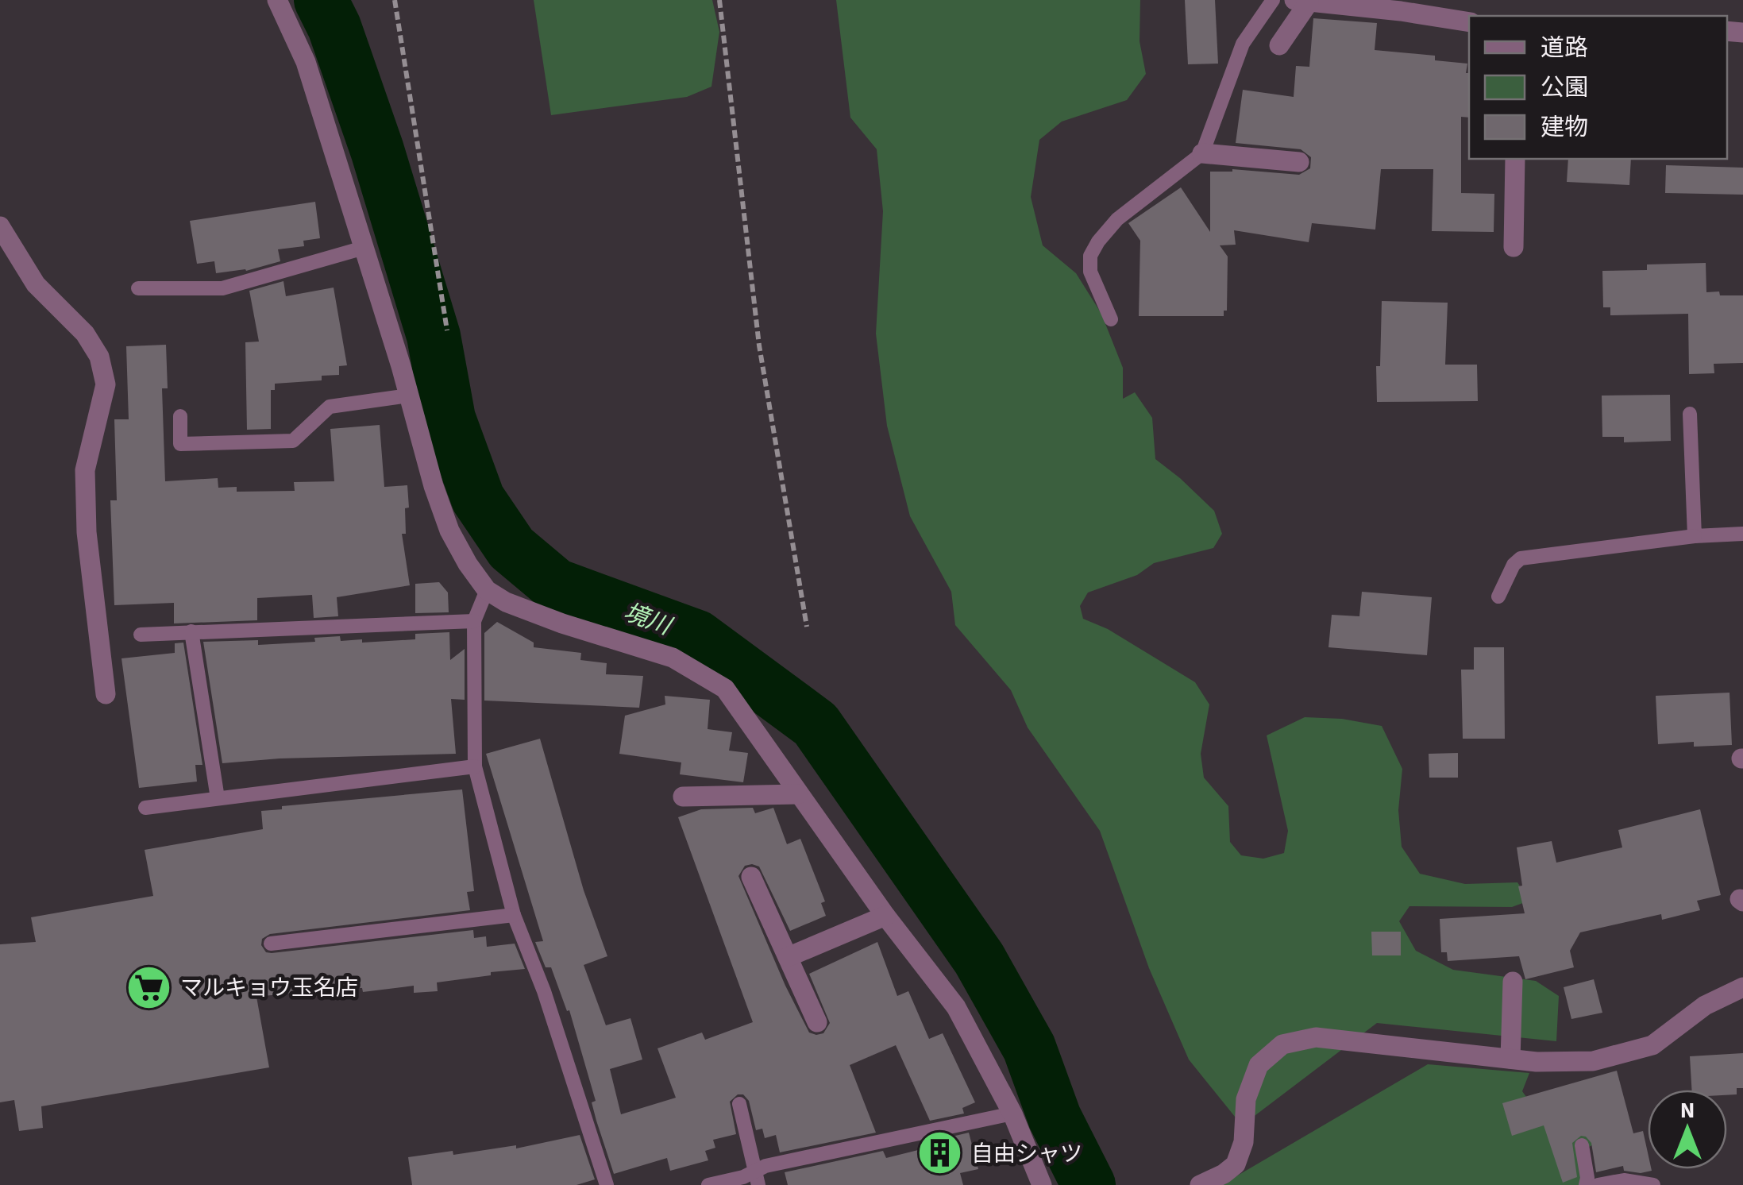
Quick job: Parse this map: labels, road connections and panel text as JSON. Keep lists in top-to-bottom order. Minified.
{"water":["境川"],"places":{"supermarket":["マルキョウ玉名店"],"building":["自由シャツ"]},"legend":["道路","公園","建物"],"north":"top"}
